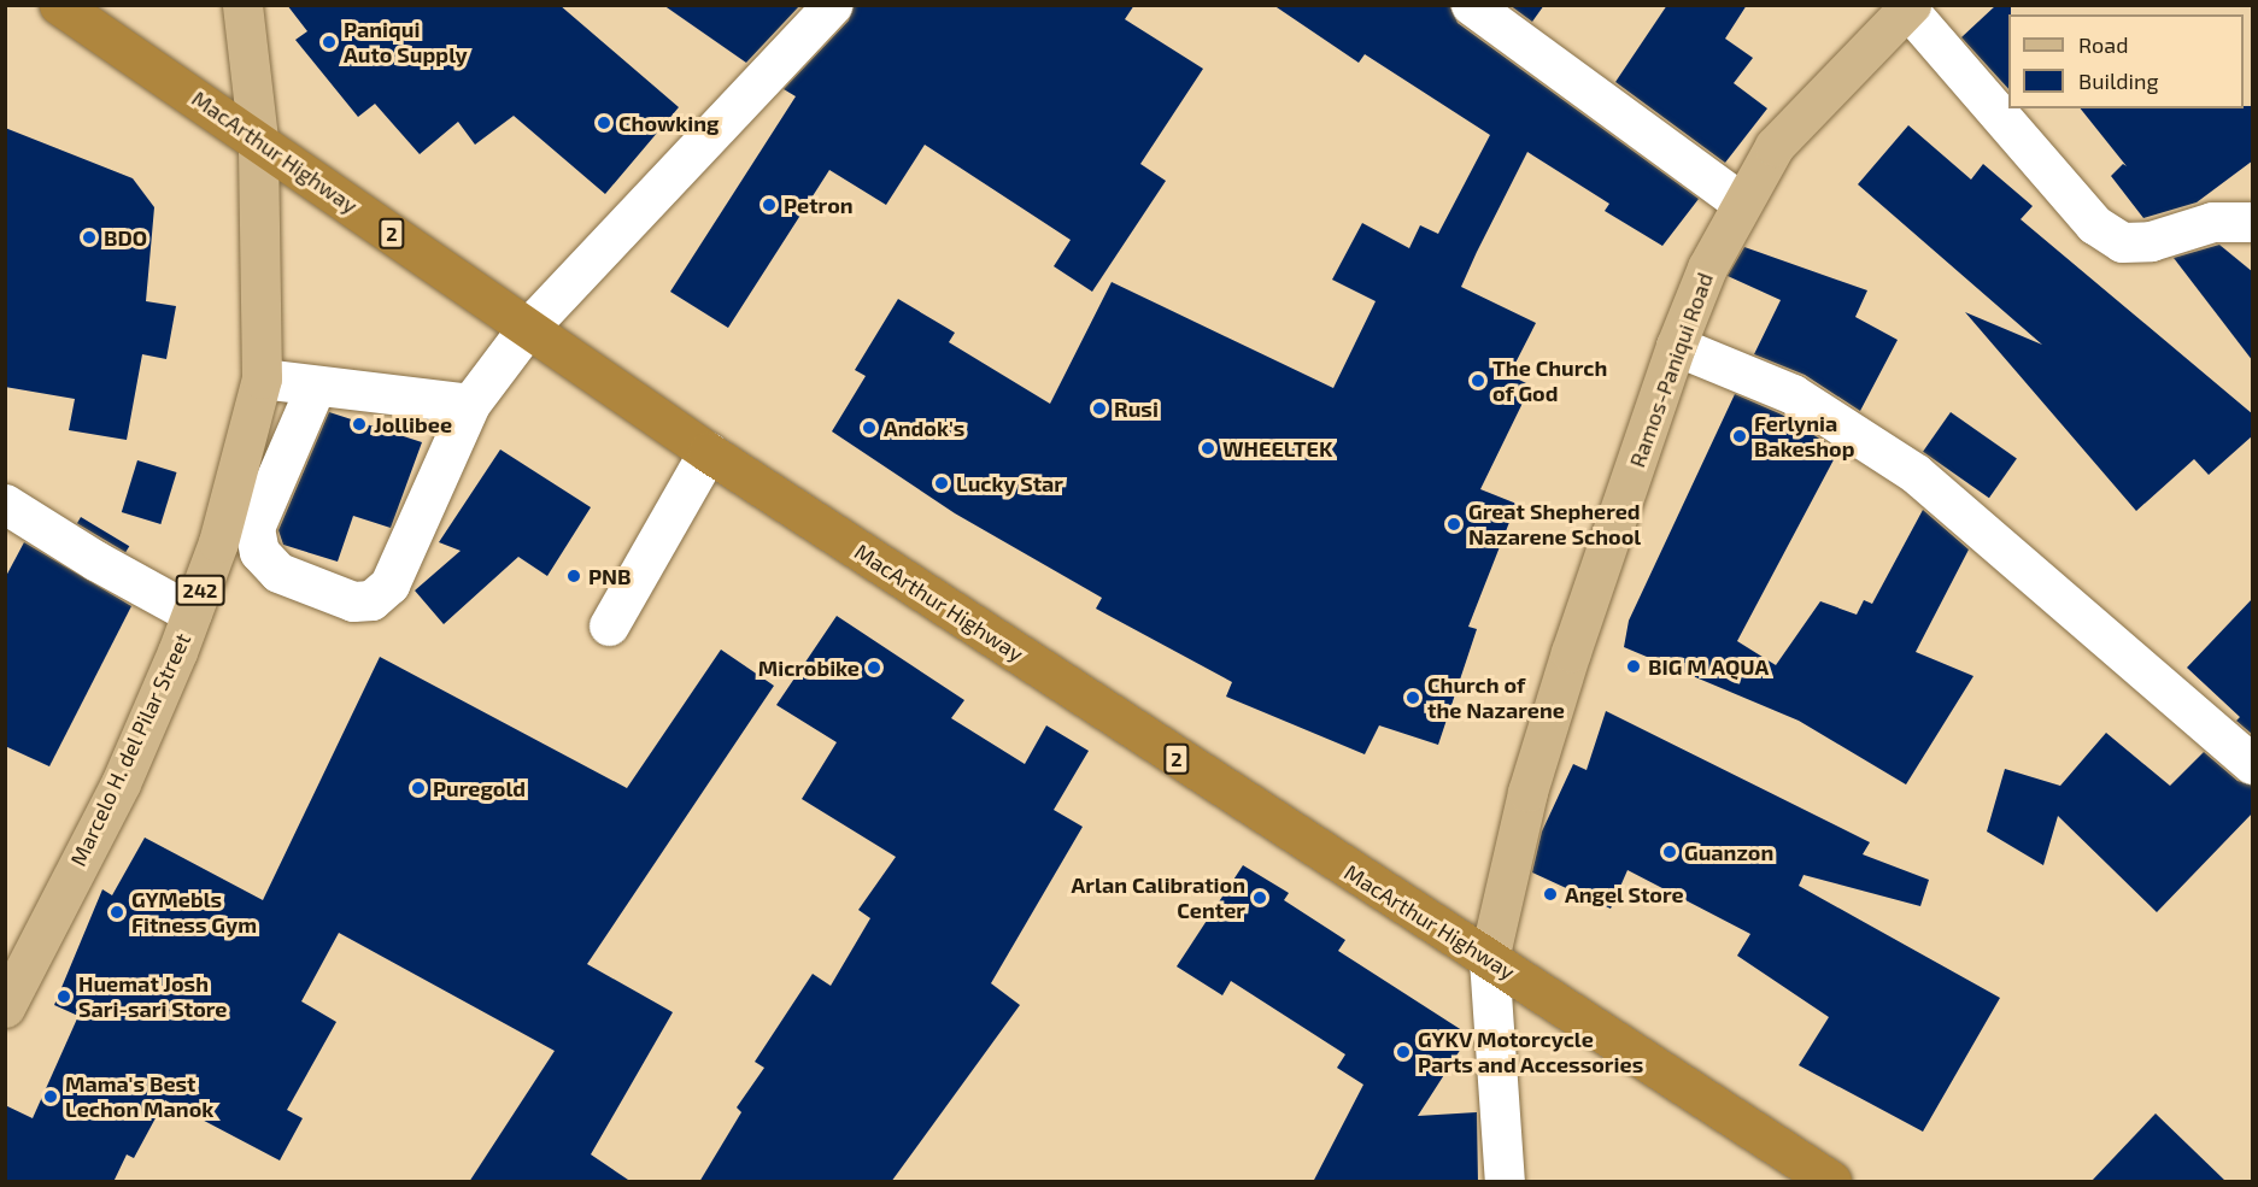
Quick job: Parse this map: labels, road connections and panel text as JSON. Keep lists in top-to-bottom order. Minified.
{"streets":{"highway":["MacArthur Highway","2"],"main road":["Ramos-Paniqui Road","242","Marcelo H. del Pilar Street"]},"crossings":[["MacArthur Highway","Ramos-Paniqui Road"],["MacArthur Highway","242"],["MacArthur Highway","Marcelo H. del Pilar Street"],["242","Marcelo H. del Pilar Street"]],"places":["Paniqui Auto Supply","Chowking","Petron","BDO","The Church of God","Rusi","Jollibee","Andok's","Ferlynia Bakeshop","WHEELTEK","Lucky Star","Great Shephered Nazarene School","PNB","BIG M AQUA","Microbike","Church of the Nazarene","Puregold","Guanzon","Angel Store","Arlan Calibration Center","GYMebls Fitness Gym","Huemat Josh Sari-sari Store","GYKV Motorcycle Parts and Accessories","Mama's Best Lechon Manok"],"legend":["Road","Building"]}
